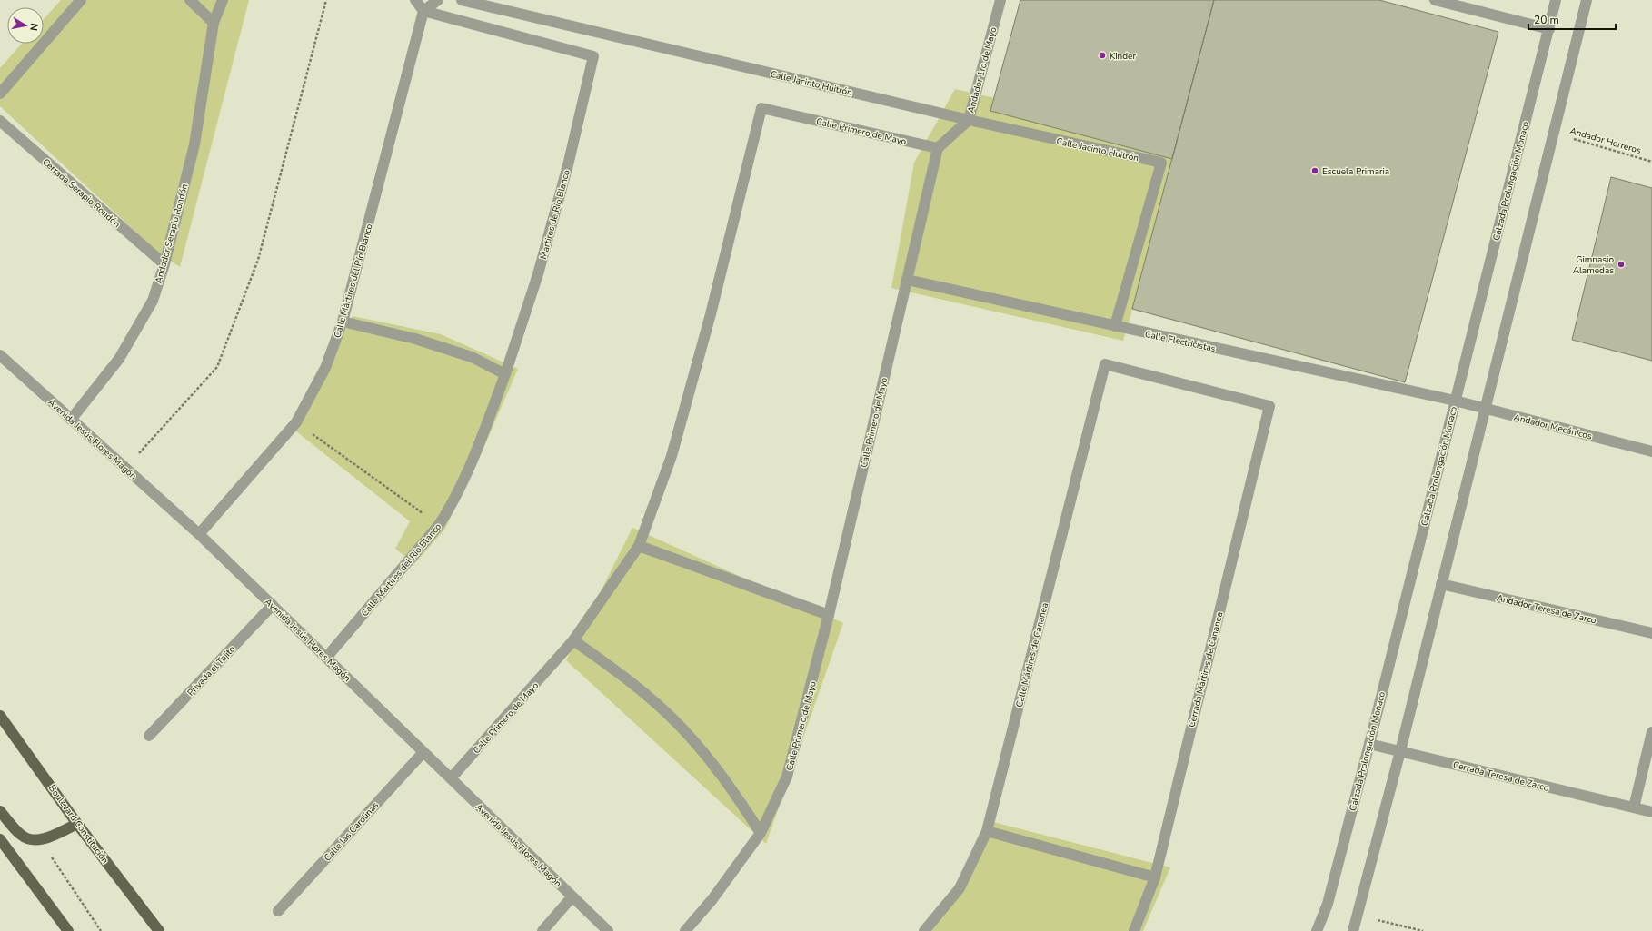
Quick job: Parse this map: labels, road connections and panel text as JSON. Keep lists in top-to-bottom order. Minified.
{"streets":{"main road":["Boulevard Constitución"],"street":["Andador 1ro de Mayo","Calle Jacinto Huitrón","Calle Primero de Mayo","Calzada Prolongación Monaco","Cerrada Serapio Rondón","Martires de Río Blanco","Andador Serapio Rondón","Calle Mártires del Río Blanco","Calle Electricistas","Andador Mecánicos","Avenida Jesús Flores Magón","Andador Teresa de Zarco","Calle Mártires de Cananea","Cerrada Mártires de Cananea","Privada el Tajito","Cerrada Teresa de Zarco","Calle las Carolinas"],"path":["Andador Herreros"]},"crossings":[["Andador 1ro de Mayo","Calle Jacinto Huitrón"],["Andador 1ro de Mayo","Calle Primero de Mayo"],["Calle Jacinto Huitrón","Calle Electricistas"],["Calle Primero de Mayo","Calle Electricistas"],["Calle Primero de Mayo","Avenida Jesús Flores Magón"],["Calzada Prolongación Monaco","Calle Electricistas"],["Calzada Prolongación Monaco","Andador Mecánicos"],["Calzada Prolongación Monaco","Cerrada Teresa de Zarco"],["Cerrada Serapio Rondón","Andador Serapio Rondón"],["Martires de Río Blanco","Calle Mártires del Río Blanco"],["Andador Serapio Rondón","Avenida Jesús Flores Magón"],["Calle Mártires del Río Blanco","Avenida Jesús Flores Magón"],["Calle Electricistas","Andador Mecánicos"],["Avenida Jesús Flores Magón","Privada el Tajito"],["Avenida Jesús Flores Magón","Calle las Carolinas"],["Calle Mártires de Cananea","Cerrada Mártires de Cananea"]],"places":["Kinder","Escuela Primaria","Gimnasio Alamedas"],"scale_bar":"20 m","north":"right"}
